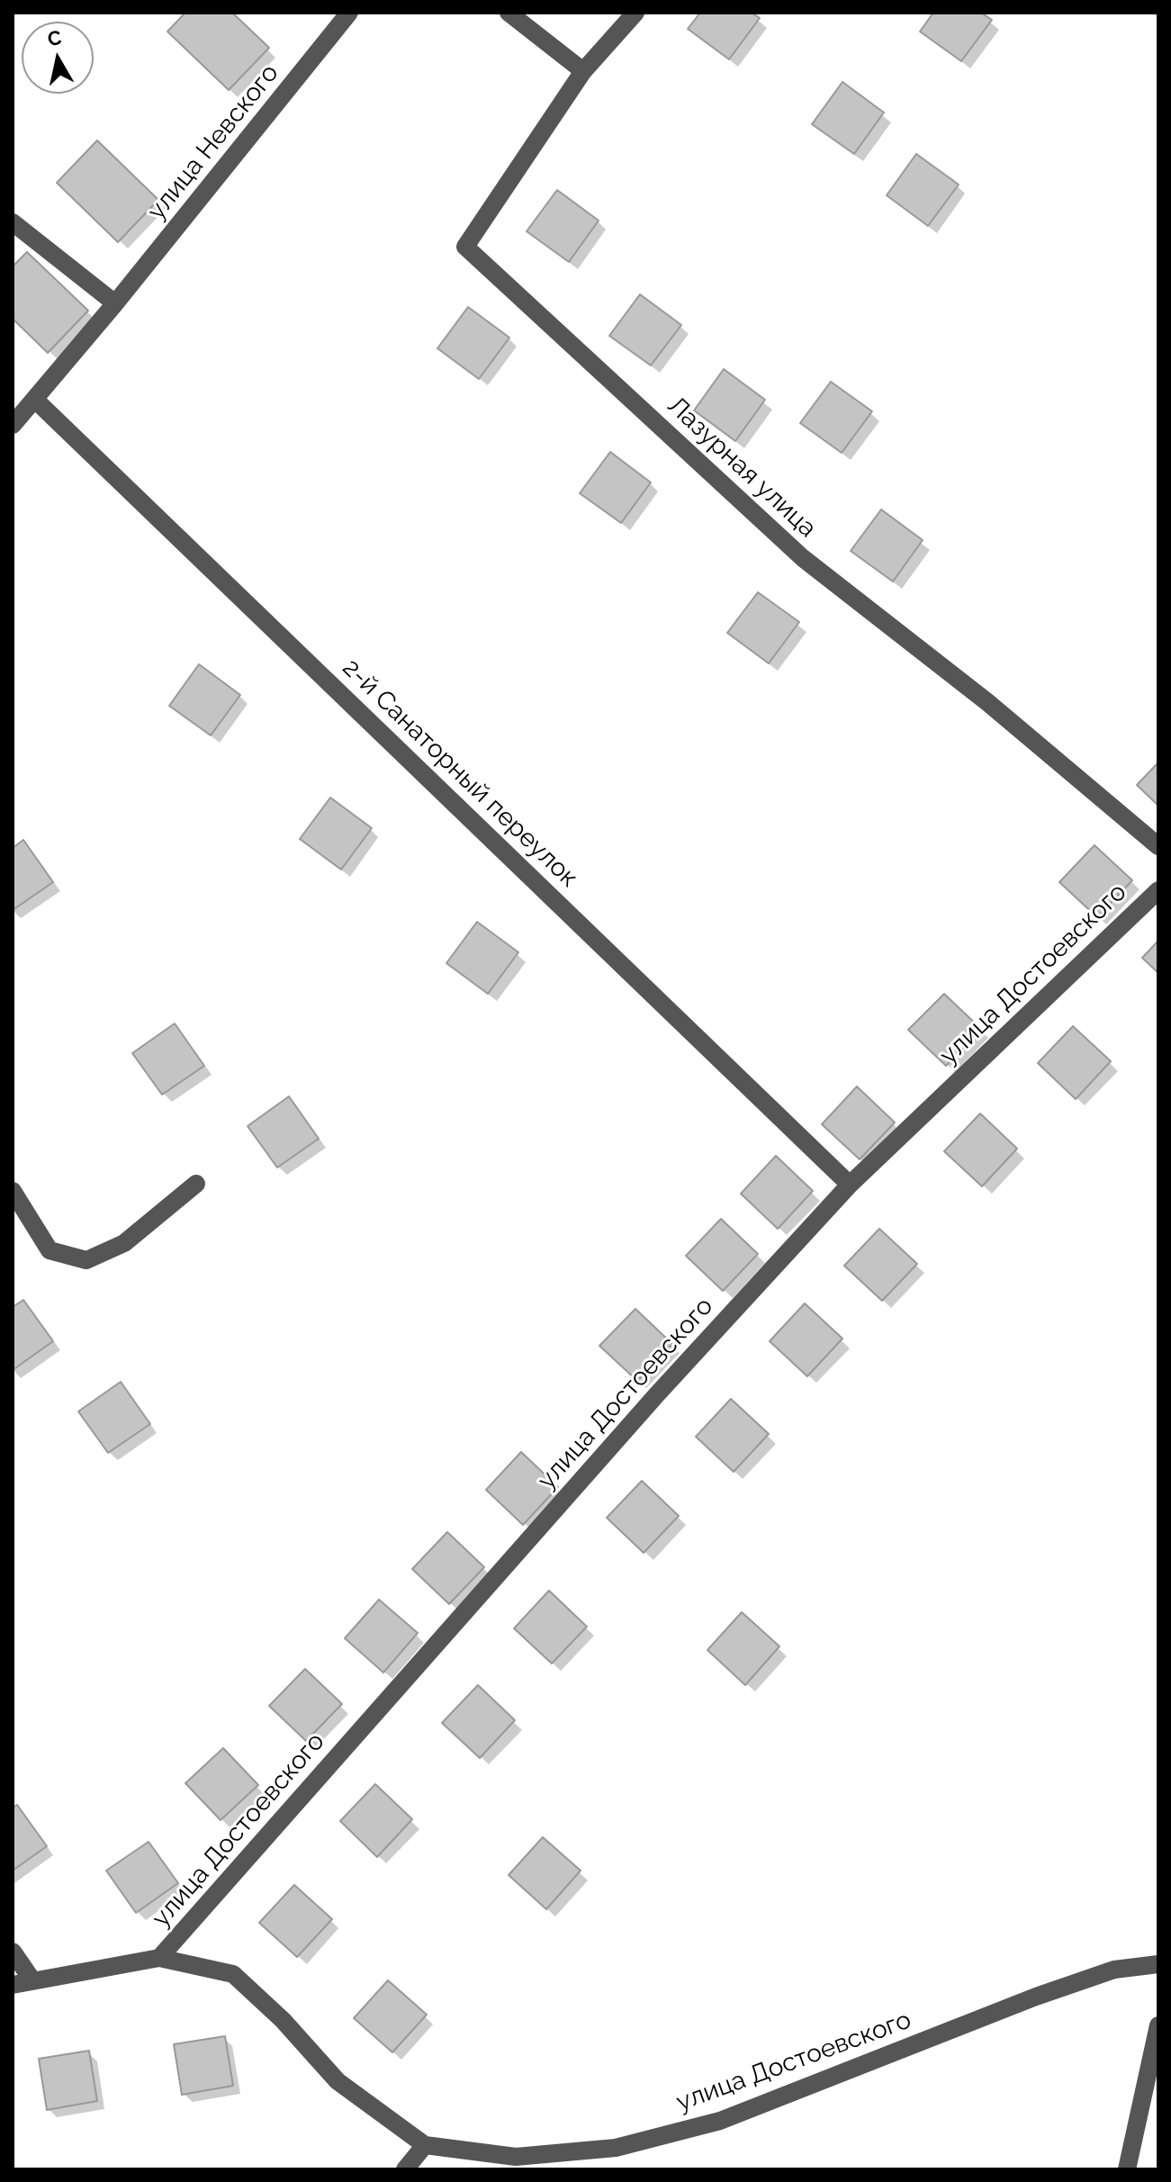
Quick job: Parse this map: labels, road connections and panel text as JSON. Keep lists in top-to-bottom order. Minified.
{"streets":{"street":["улица Невского","Лазурная улица","2-й Санаторный переулок","улица Достоевского"]},"crossings":[["улица Невского","2-й Санаторный переулок"],["2-й Санаторный переулок","улица Достоевского"]],"north":"top"}
